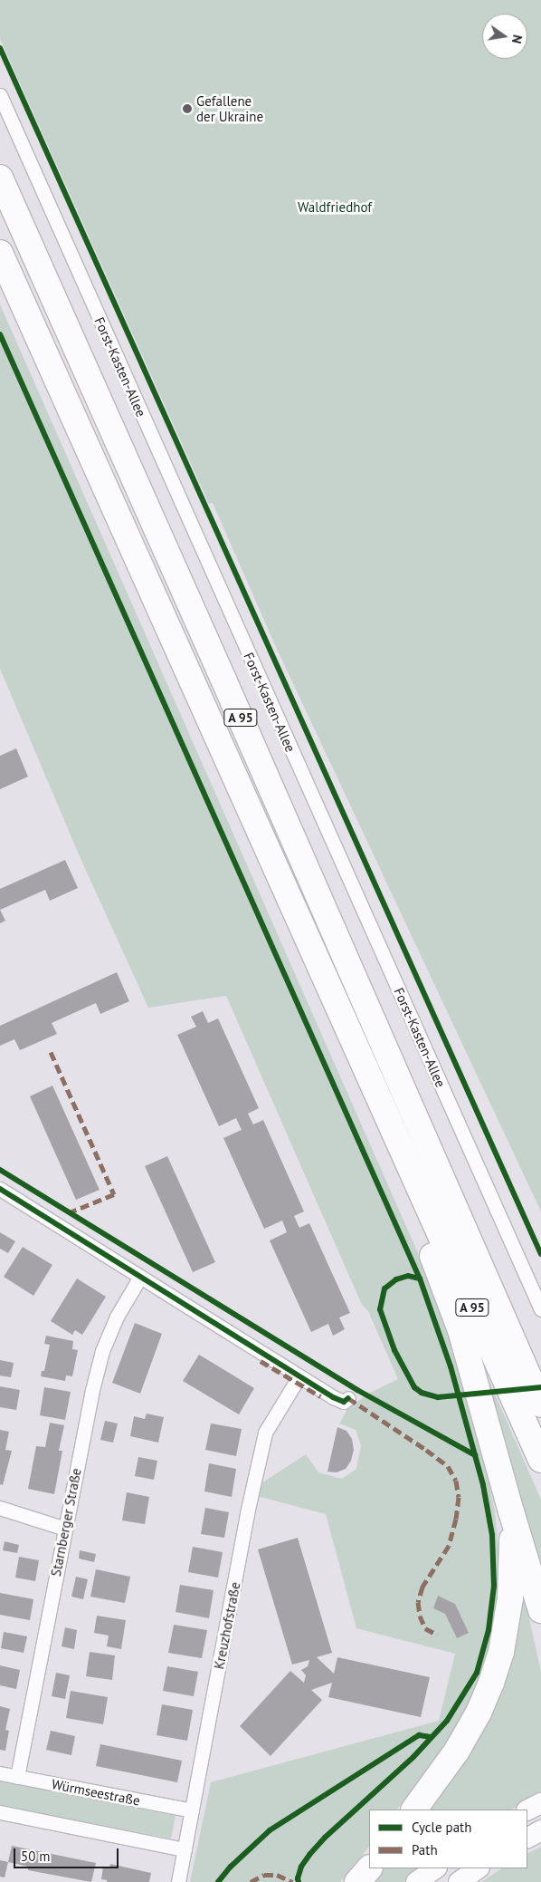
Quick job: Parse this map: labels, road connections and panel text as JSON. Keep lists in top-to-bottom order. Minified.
{"streets":{"highway":["A 95"],"street":["Forst-Kasten-Allee","Starnberger Straße","Kreuzhofstraße","Würmseestraße"]},"crossings":[["Starnberger Straße","Würmseestraße"],["Kreuzhofstraße","Würmseestraße"]],"parks":["Waldfriedhof"],"places":["Gefallene der Ukraine"],"legend":["Cycle path","Path"],"scale_bar":"50 m","north":"right"}
